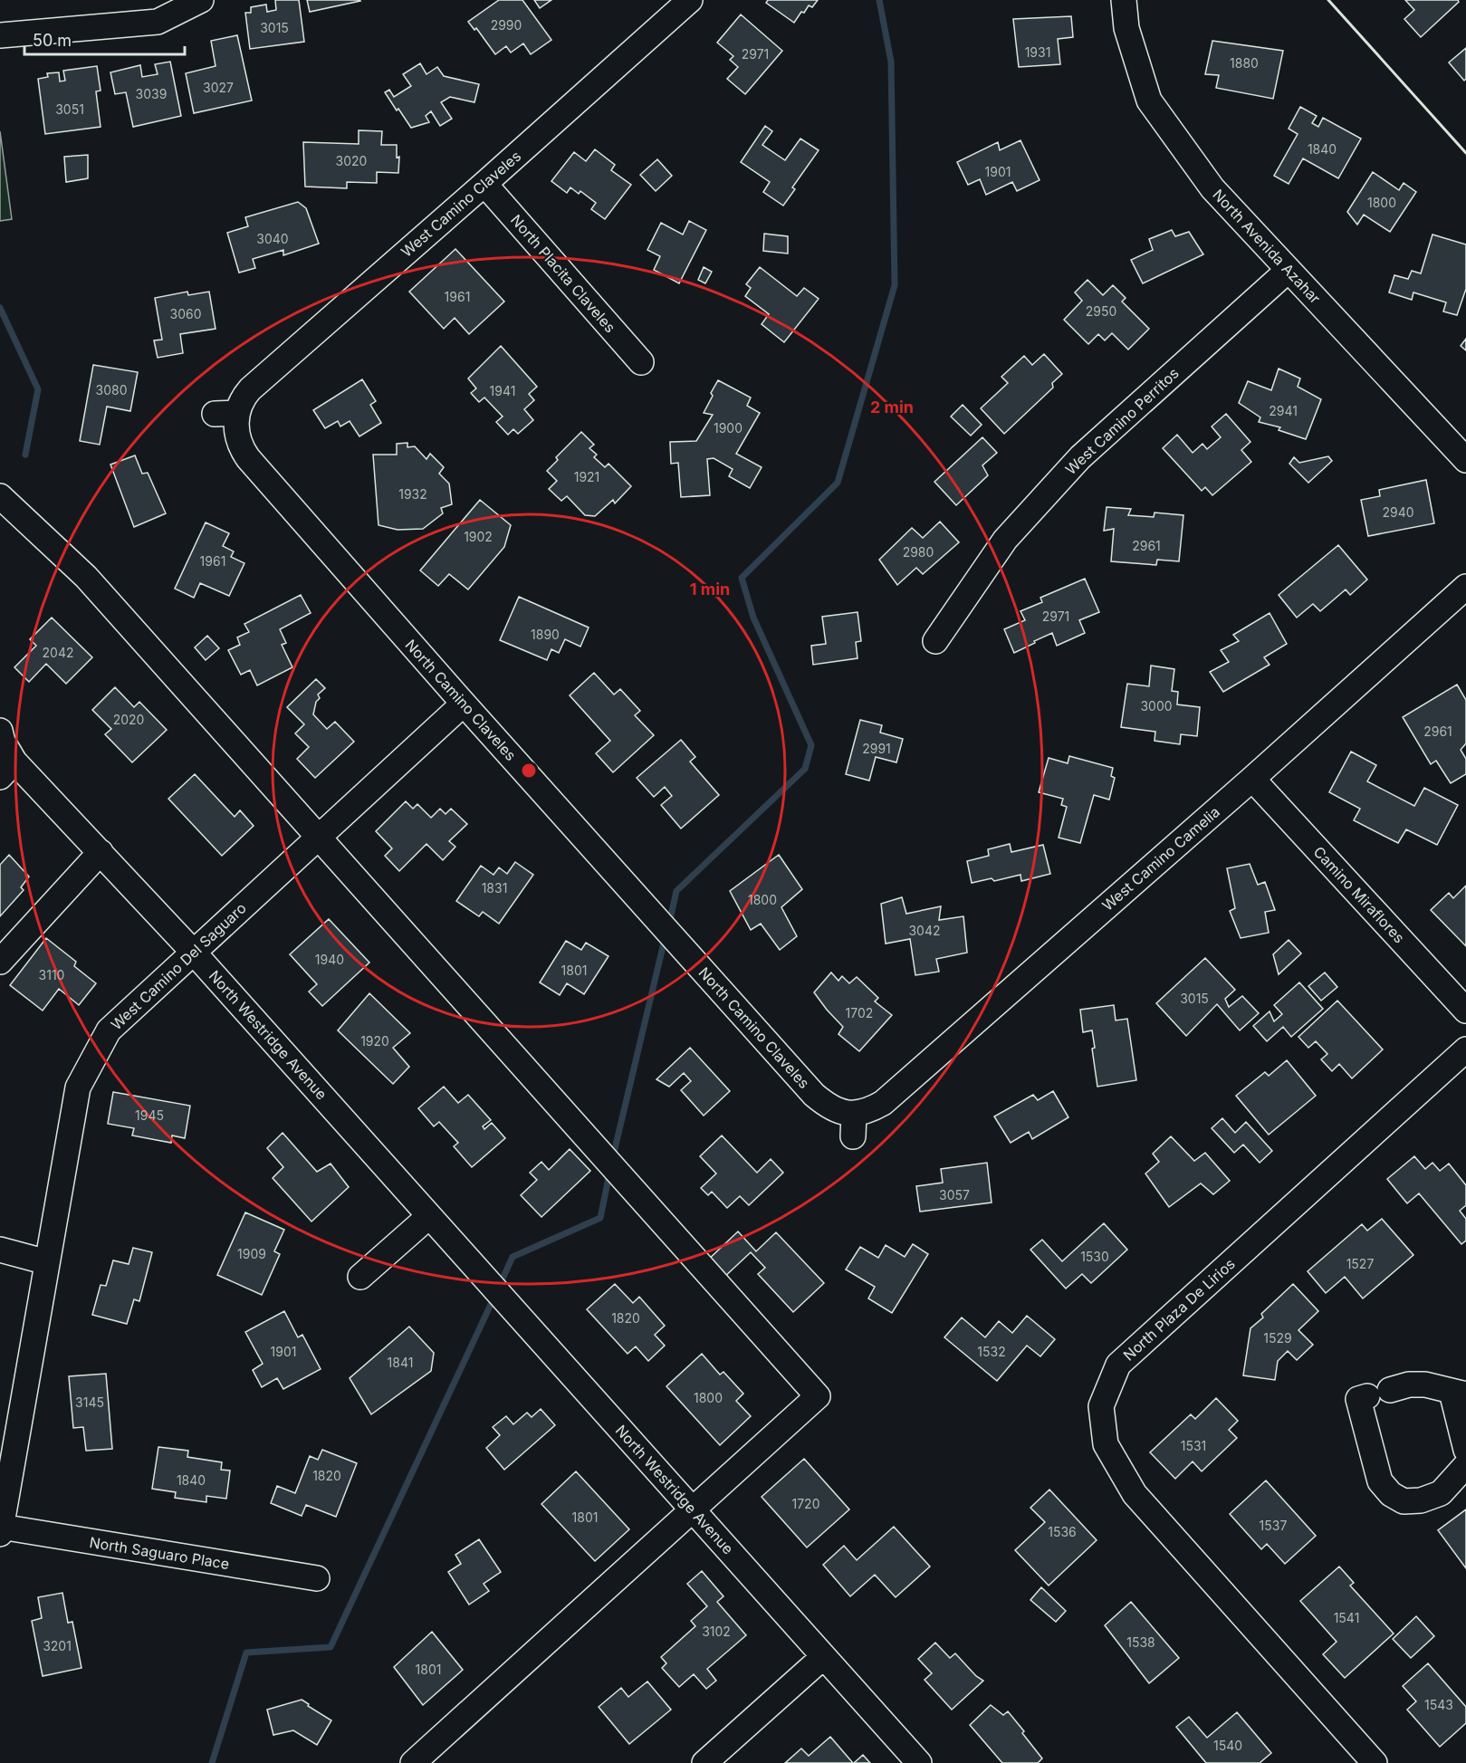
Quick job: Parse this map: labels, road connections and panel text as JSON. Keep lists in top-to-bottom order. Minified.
{"streets":{"street":["West Camino Claveles","North Avenida Azahar","North Placita Claveles","West Camino Perritos","North Camino Claveles","West Camino Camelia","Camino Miraflores","West Camino Del Saguaro","North Westridge Avenue","North Plaza De Lirios","North Saguaro Place"]},"crossings":[["West Camino Claveles","North Placita Claveles"],["West Camino Claveles","North Camino Claveles"],["North Avenida Azahar","West Camino Perritos"],["North Camino Claveles","West Camino Camelia"],["North Camino Claveles","West Camino Del Saguaro"],["West Camino Camelia","Camino Miraflores"],["West Camino Del Saguaro","North Westridge Avenue"],["West Camino Del Saguaro","North Saguaro Place"]],"house_numbers":["2990","3015","1931","2971","1880","3027","3039","3051","1840","3020","1901","1800","3040","1961","2950","3060","3080","1941","2941","1900","1921","1932","2940","1902","2961","2980","1961","2971","1890","2042","3000","2020","2961","2991","1831","1800","3042","1940","1801","3110","3015","1702","1920","1945","3057","1909","1530","1527","1820","1529","1901","1532","1841","1800","3145","1531","1820","1840","1720","1801","1537","1536","1541","3102","1538","3201","1801","1543","1540"],"scale_bar":"50 m","rings":["2 min","1 min"]}
